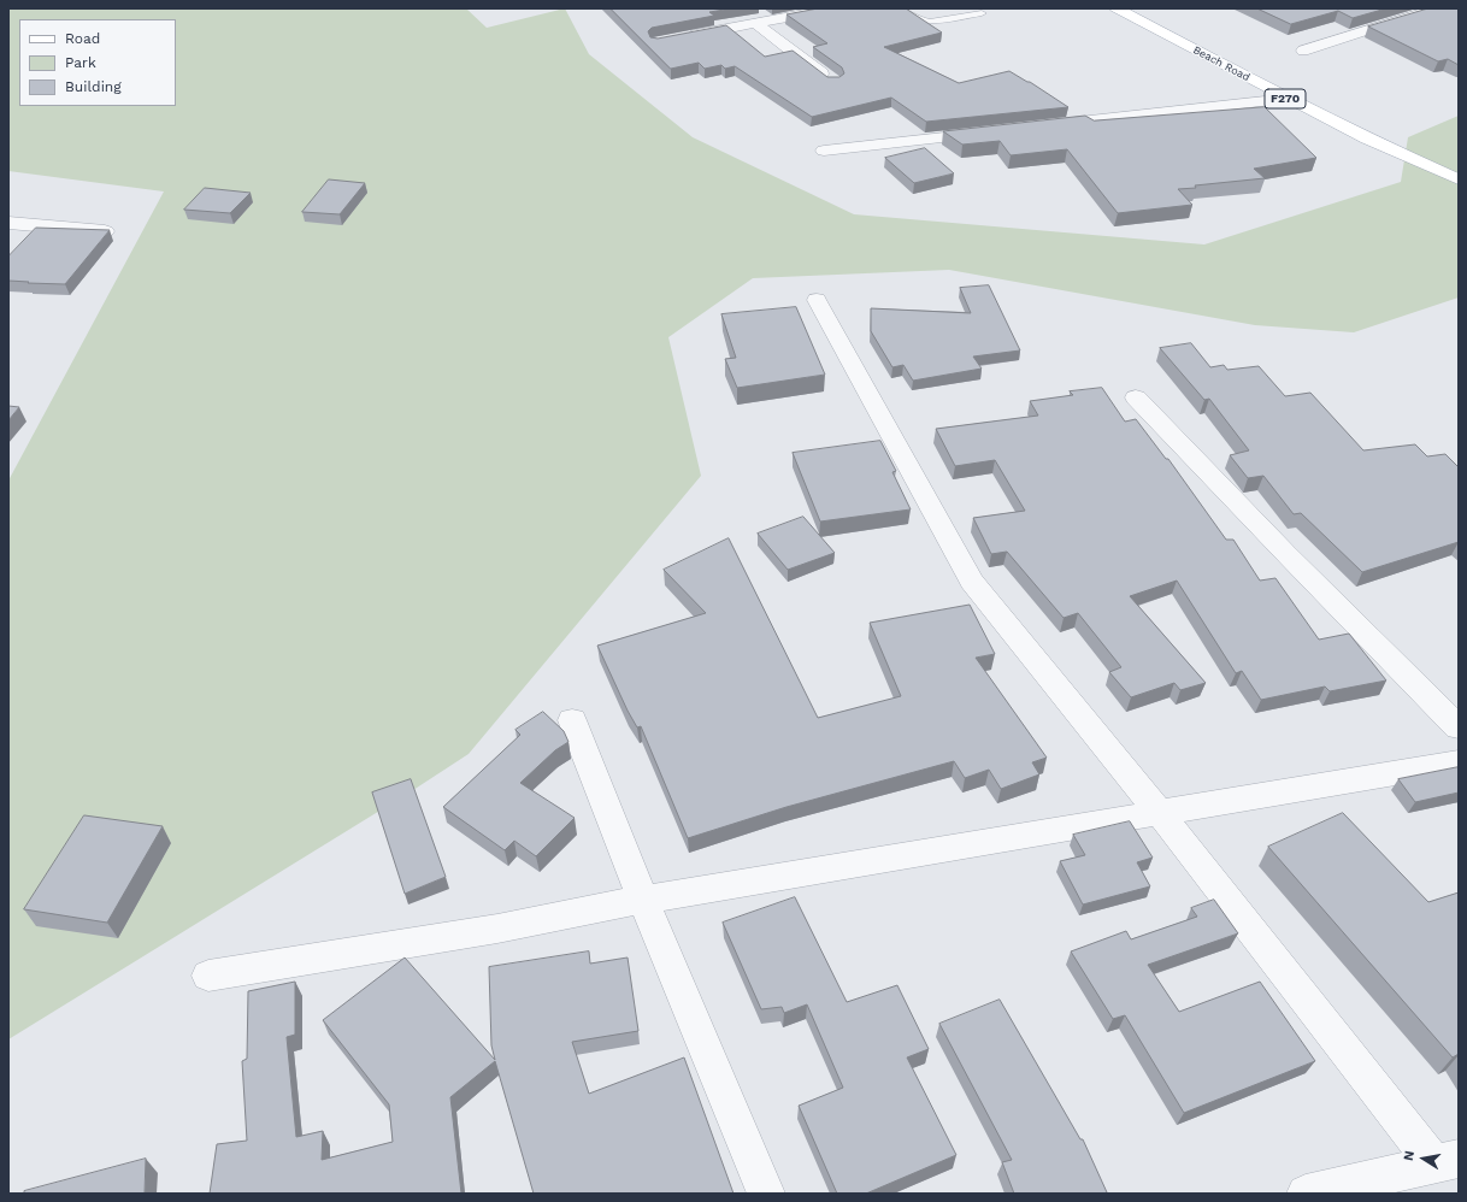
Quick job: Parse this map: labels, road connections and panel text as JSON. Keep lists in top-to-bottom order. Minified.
{"streets":{"main road":["Beach Road","F270"]},"legend":["Road","Park","Building"],"north":"left"}
